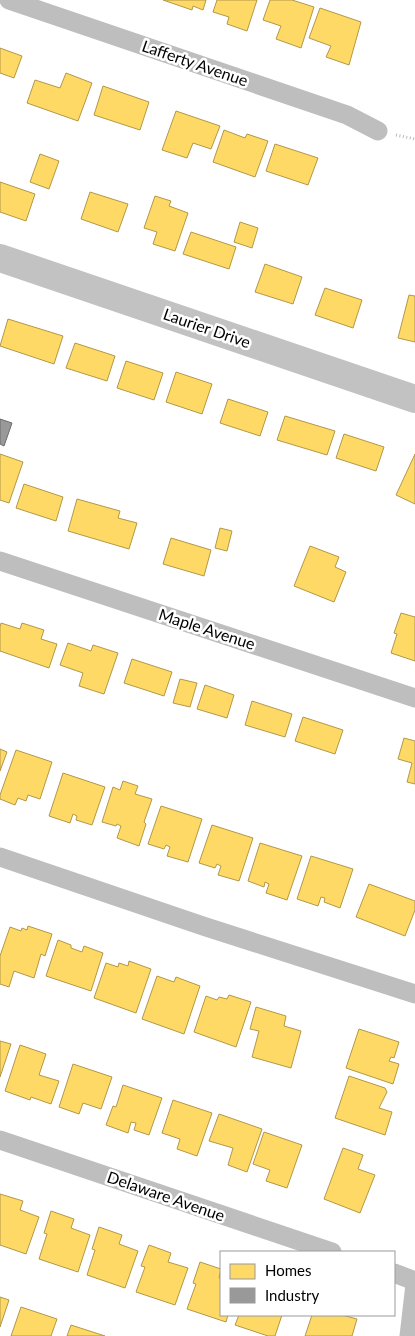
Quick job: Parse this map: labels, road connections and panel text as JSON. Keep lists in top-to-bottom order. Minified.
{"streets":{"street":["Lafferty Avenue","Laurier Drive","Maple Avenue","Delaware Avenue"]},"legend":["Homes","Industry"]}
